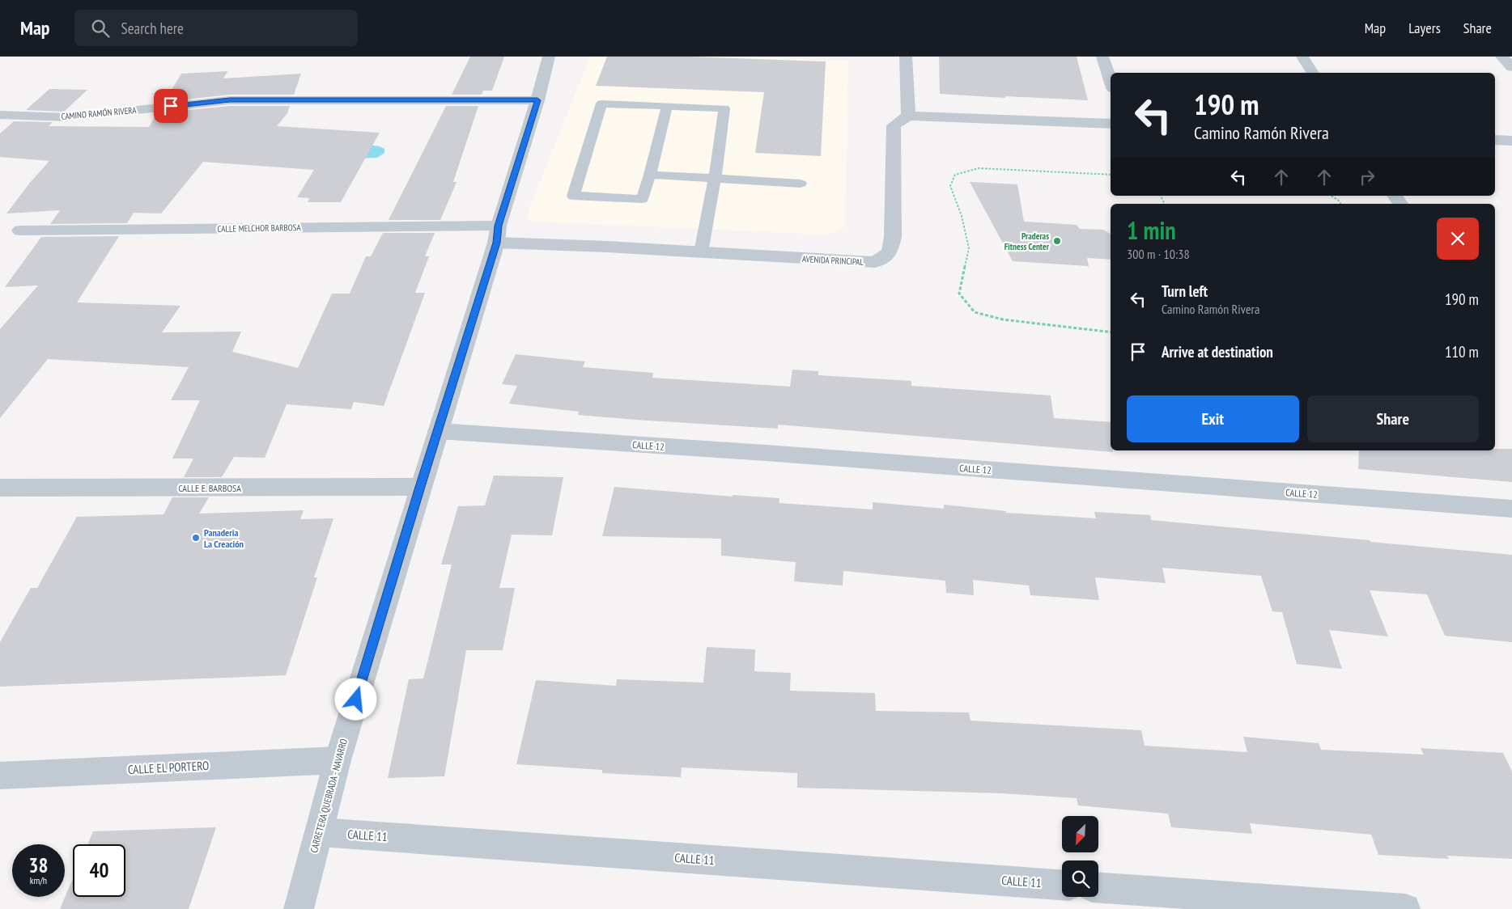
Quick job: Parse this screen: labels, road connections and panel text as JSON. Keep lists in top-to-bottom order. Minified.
{"streets":{"street":["CAMINO RAMÓN RIVERA","CALLE MELCHOR BARBOSA","AVENIDA PRINCIPAL","CALLE 12","CALLE E. BARBOSA","CALLE EL PORTERO","CARRETERA QUEBRADA - NAVARRO","CALLE 11"]},"crossings":[["CAMINO RAMÓN RIVERA","CARRETERA QUEBRADA - NAVARRO"],["CALLE MELCHOR BARBOSA","AVENIDA PRINCIPAL"],["CALLE MELCHOR BARBOSA","CARRETERA QUEBRADA - NAVARRO"],["AVENIDA PRINCIPAL","CARRETERA QUEBRADA - NAVARRO"],["CALLE 12","CARRETERA QUEBRADA - NAVARRO"],["CALLE E. BARBOSA","CARRETERA QUEBRADA - NAVARRO"],["CALLE EL PORTERO","CARRETERA QUEBRADA - NAVARRO"],["CARRETERA QUEBRADA - NAVARRO","CALLE 11"]],"places":["Praderas Fitness Center","Panaderia La Creación"],"north":"bottom left","page":{"header":"Map","search":"Search here","nav":["Map","Layers","Share"],"turn":["190 m","Camino Ramón Rivera"],"heading":["1 min","300 m · 10:38"],"list":[{"name":"Turn left","note":"Camino Ramón Rivera","value":"190 m"},{"name":"Arrive at destination","value":"110 m"}],"buttons":["Exit","Share"],"speed":"38 km/h","limit":"40"}}
